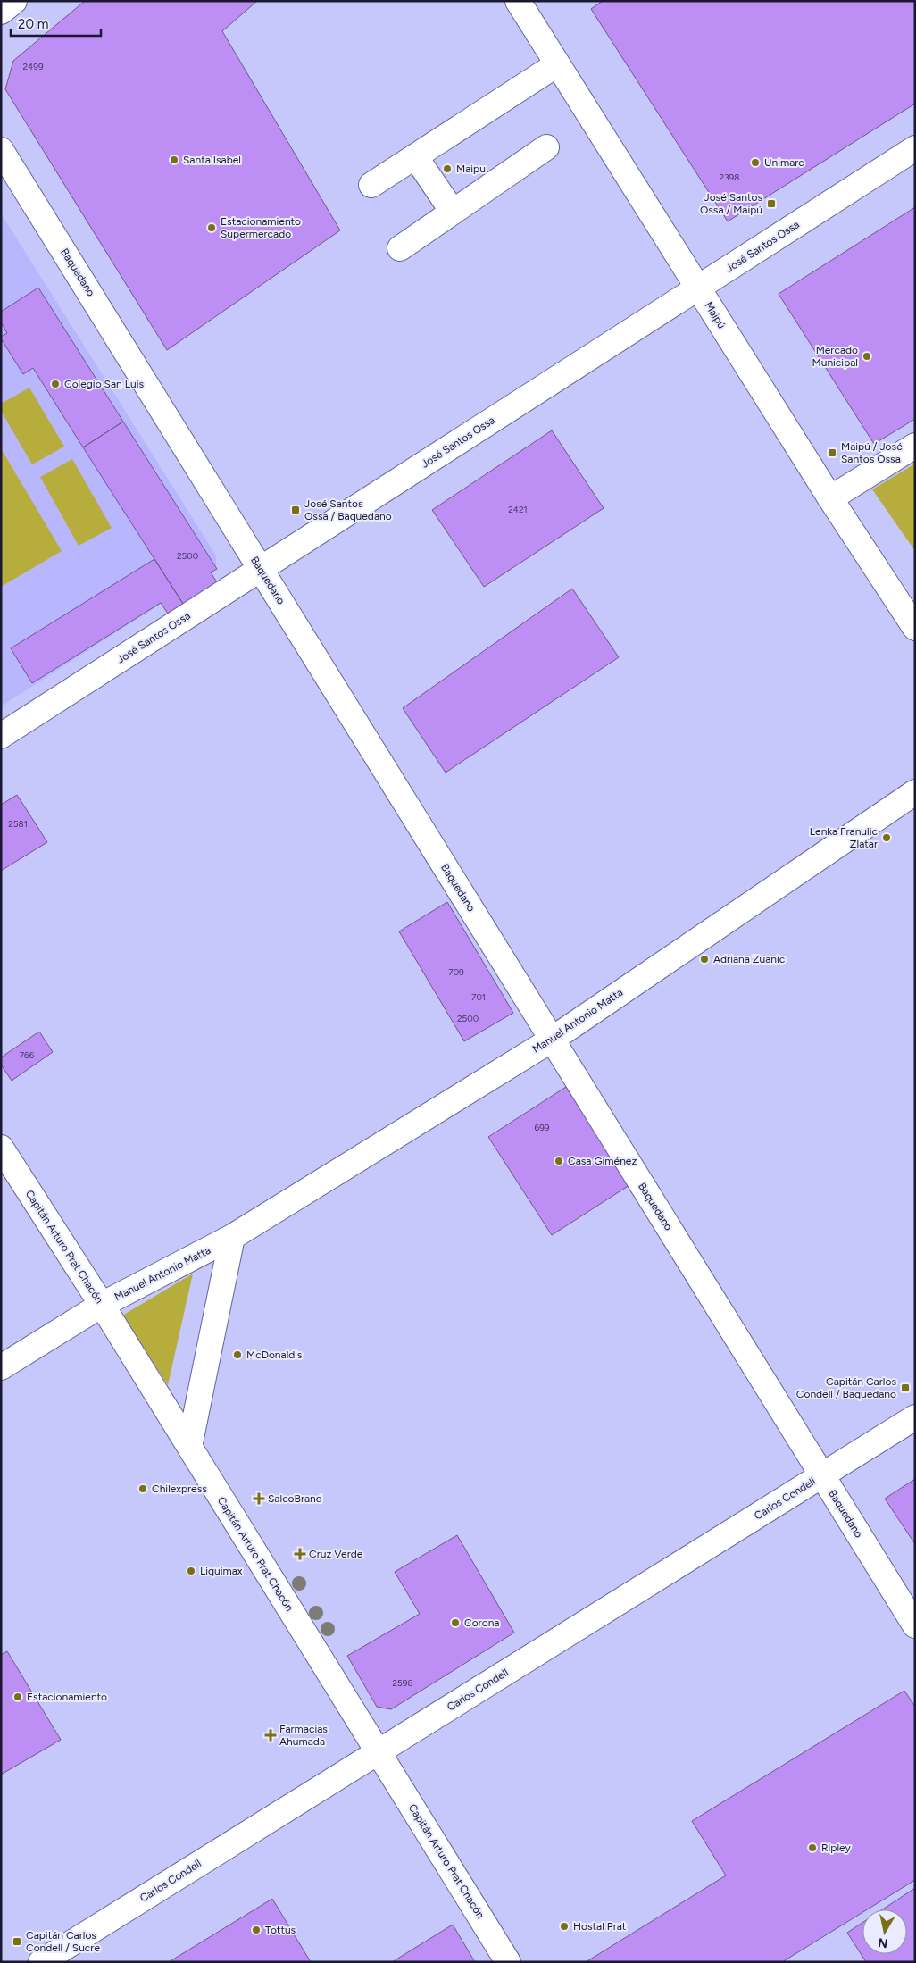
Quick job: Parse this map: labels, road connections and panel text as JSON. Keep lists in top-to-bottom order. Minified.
{"streets":{"street":["José Santos Ossa","Baquedano","Maipú","Manuel Antonio Matta","Capitán Arturo Prat Chacón","Carlos Condell"]},"crossings":[["José Santos Ossa","Baquedano"],["José Santos Ossa","Maipú"],["Baquedano","Manuel Antonio Matta"],["Baquedano","Carlos Condell"],["Manuel Antonio Matta","Capitán Arturo Prat Chacón"],["Capitán Arturo Prat Chacón","Carlos Condell"]],"places":{"other":["Santa Isabel","Unimarc","Maipu","Estacionamiento Supermercado","Mercado Municipal","Colegio San Luis","Lenka Franulic Zlatar","Adriana Zuanic","Casa Giménez","McDonald's","Chilexpress","Liquimax","Corona","Estacionamiento","Ripley","Hostal Prat","Tottus"],"transit":["José Santos Ossa / Maipú","Maipú / José Santos Ossa","José Santos Ossa / Baquedano","Capitán Carlos Condell / Baquedano","Capitán Carlos Condell / Sucre"],"health":["SalcoBrand","Cruz Verde","Farmacias Ahumada"]},"house_numbers":["2499","2398","2421","2500","2581","709","701","2500","766","699","2598"],"scale_bar":"20 m","north":"bottom"}
